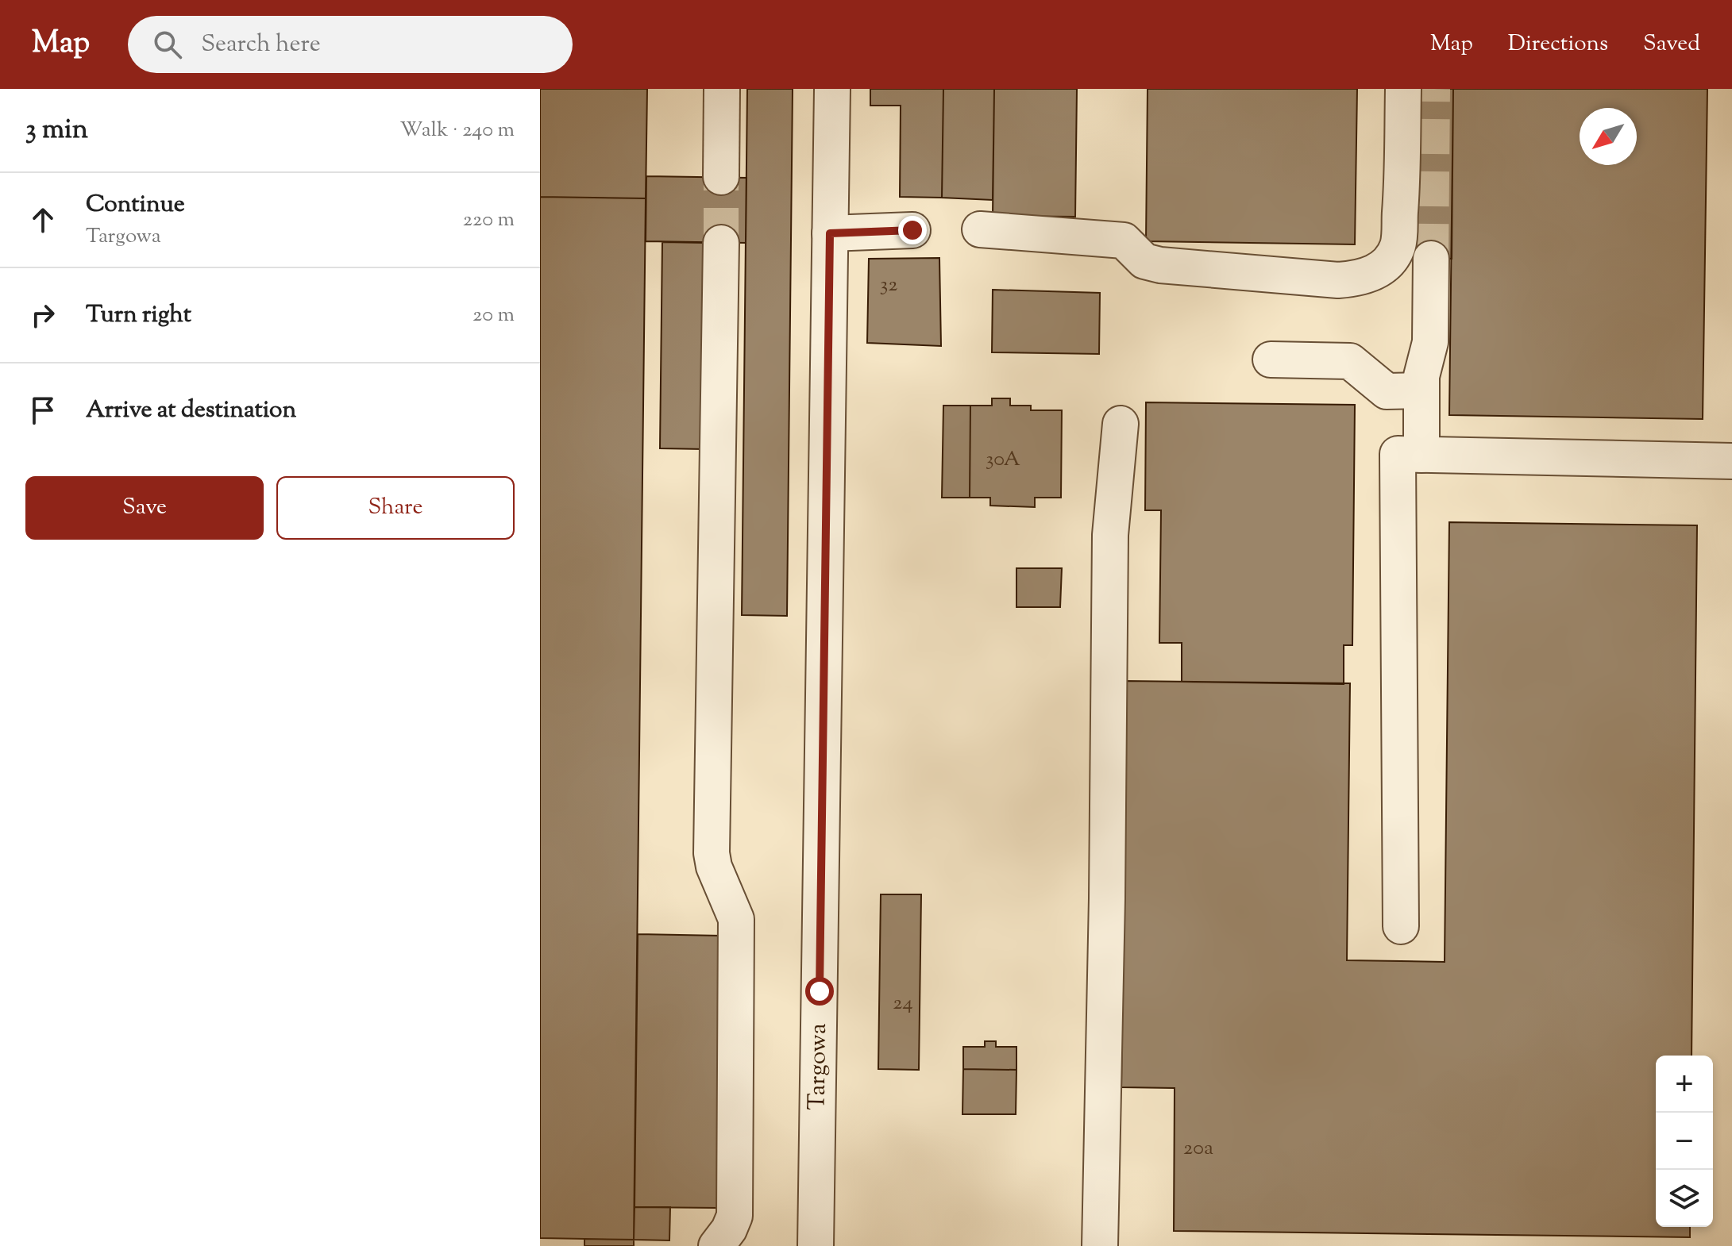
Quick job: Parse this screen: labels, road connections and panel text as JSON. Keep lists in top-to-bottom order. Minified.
{"streets":{"street":["Targowa"]},"house_numbers":["32","30A","24","20a"],"north":"bottom left","page":{"header":"Map","search":"Search here","nav":["Map","Directions","Saved"],"heading":["3 min","Walk · 240 m"],"list":[["Continue","Targowa","220 m"],["Turn right","20 m"],"Arrive at destination"],"buttons":["Save","Share"],"map_buttons":["+","−"]}}
